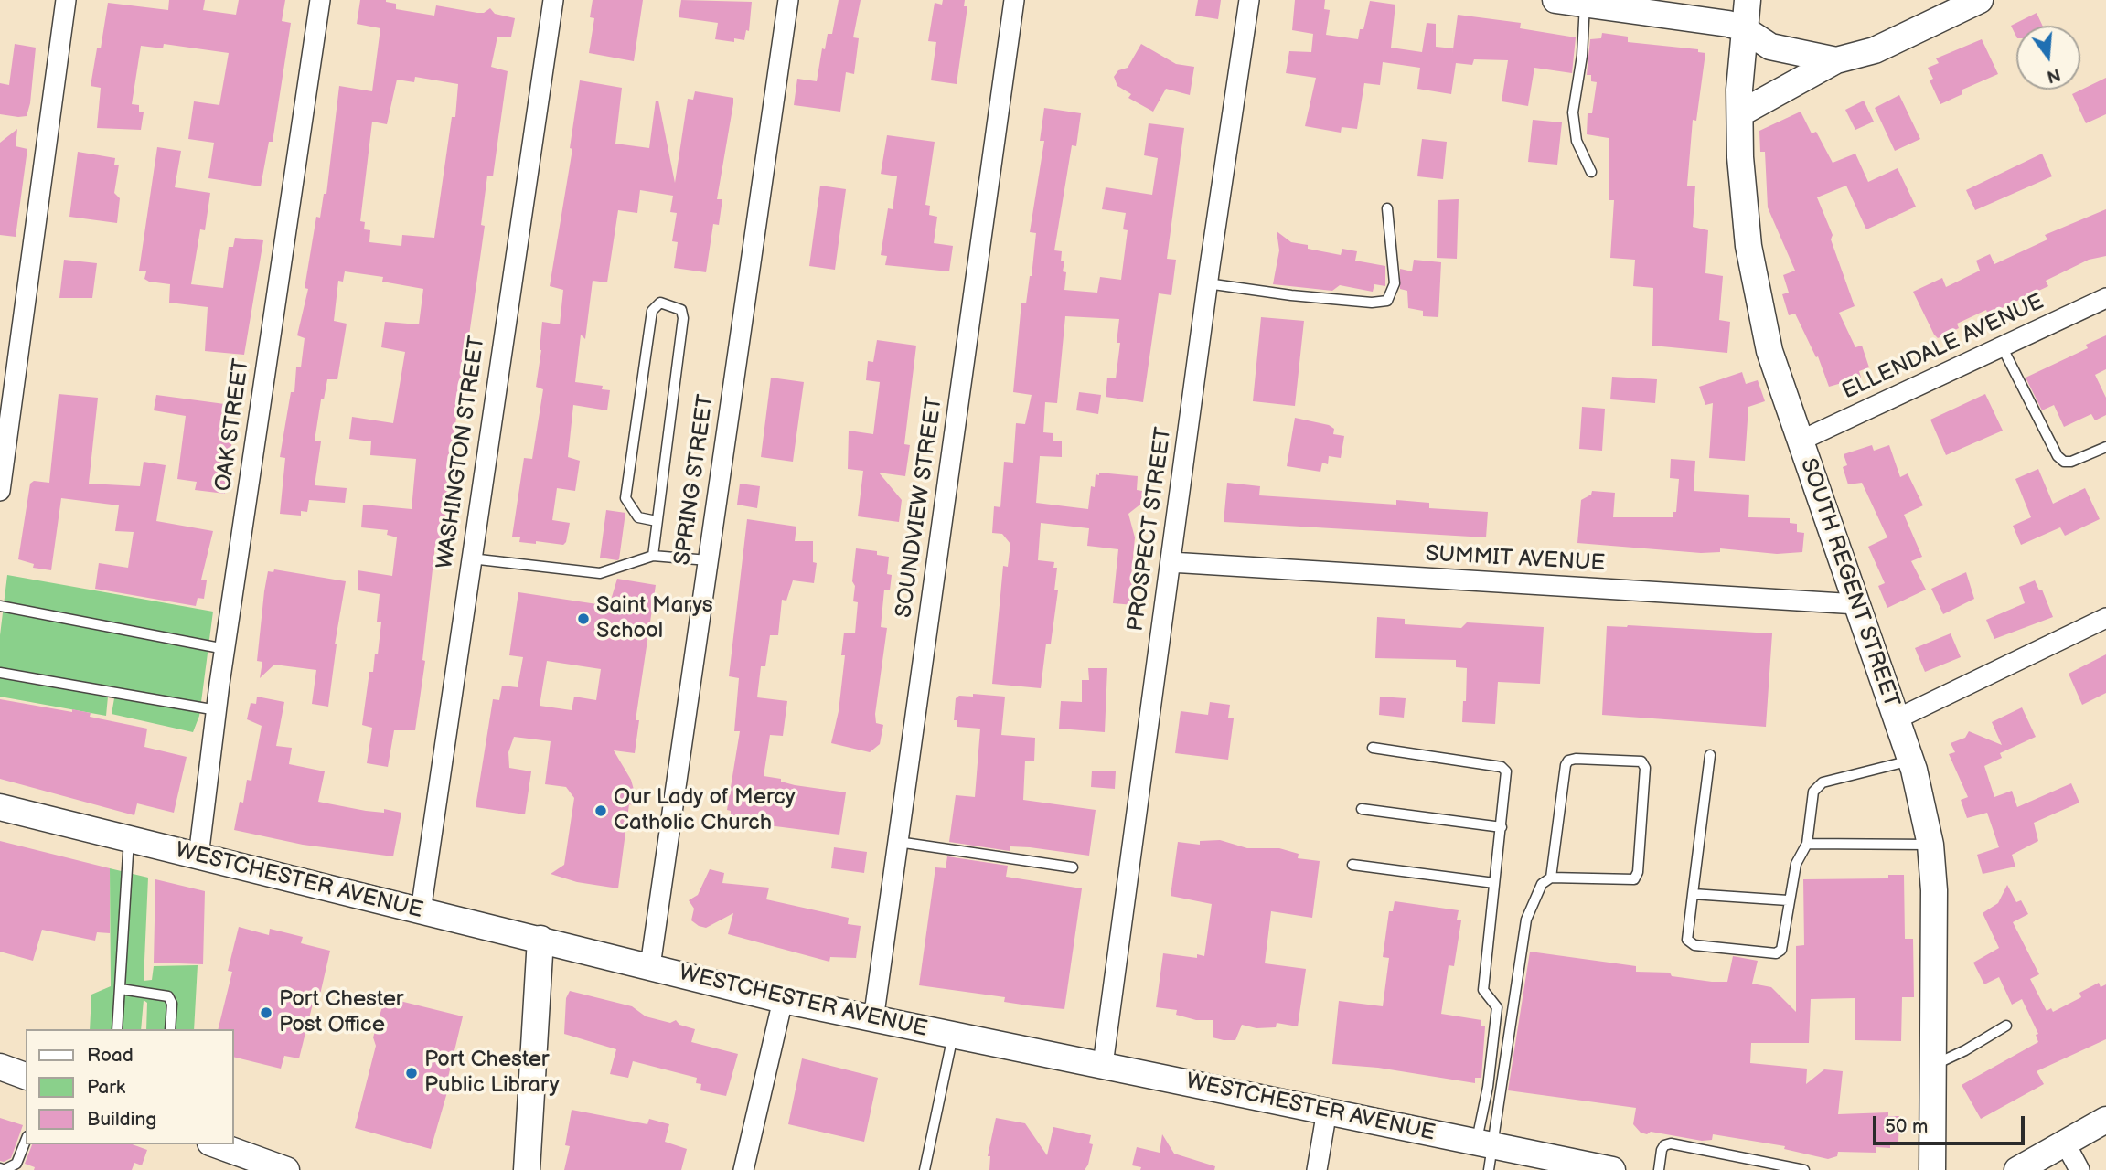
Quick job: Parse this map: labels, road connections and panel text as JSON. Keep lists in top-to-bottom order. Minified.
{"streets":{"street":["ELLENDALE AVENUE","OAK STREET","WASHINGTON STREET","SPRING STREET","SOUNDVIEW STREET","PROSPECT STREET","SUMMIT AVENUE","SOUTH REGENT STREET","WESTCHESTER AVENUE"]},"crossings":[["ELLENDALE AVENUE","SOUTH REGENT STREET"],["OAK STREET","WESTCHESTER AVENUE"],["WASHINGTON STREET","WESTCHESTER AVENUE"],["SPRING STREET","WESTCHESTER AVENUE"],["SOUNDVIEW STREET","WESTCHESTER AVENUE"],["PROSPECT STREET","SUMMIT AVENUE"],["PROSPECT STREET","WESTCHESTER AVENUE"],["SUMMIT AVENUE","SOUTH REGENT STREET"]],"places":["Saint Marys School","Our Lady of Mercy Catholic Church","Port Chester Post Office","Port Chester Public Library"],"legend":["Road","Park","Building"],"scale_bar":"50 m","north":"bottom"}
